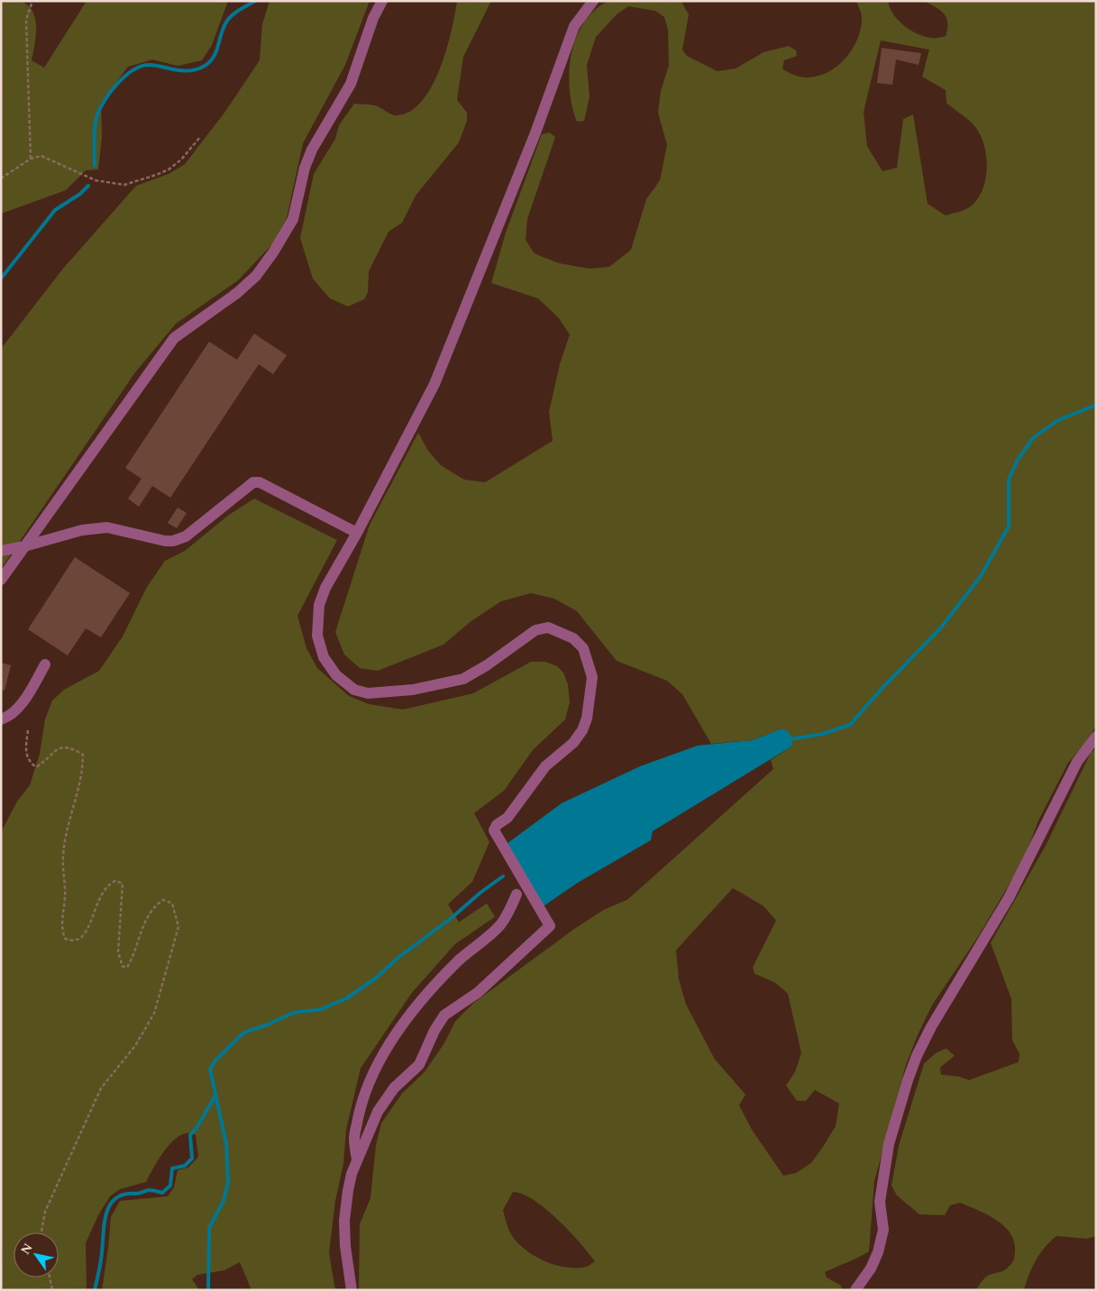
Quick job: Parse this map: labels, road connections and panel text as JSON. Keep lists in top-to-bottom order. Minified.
{"north":"top left"}
